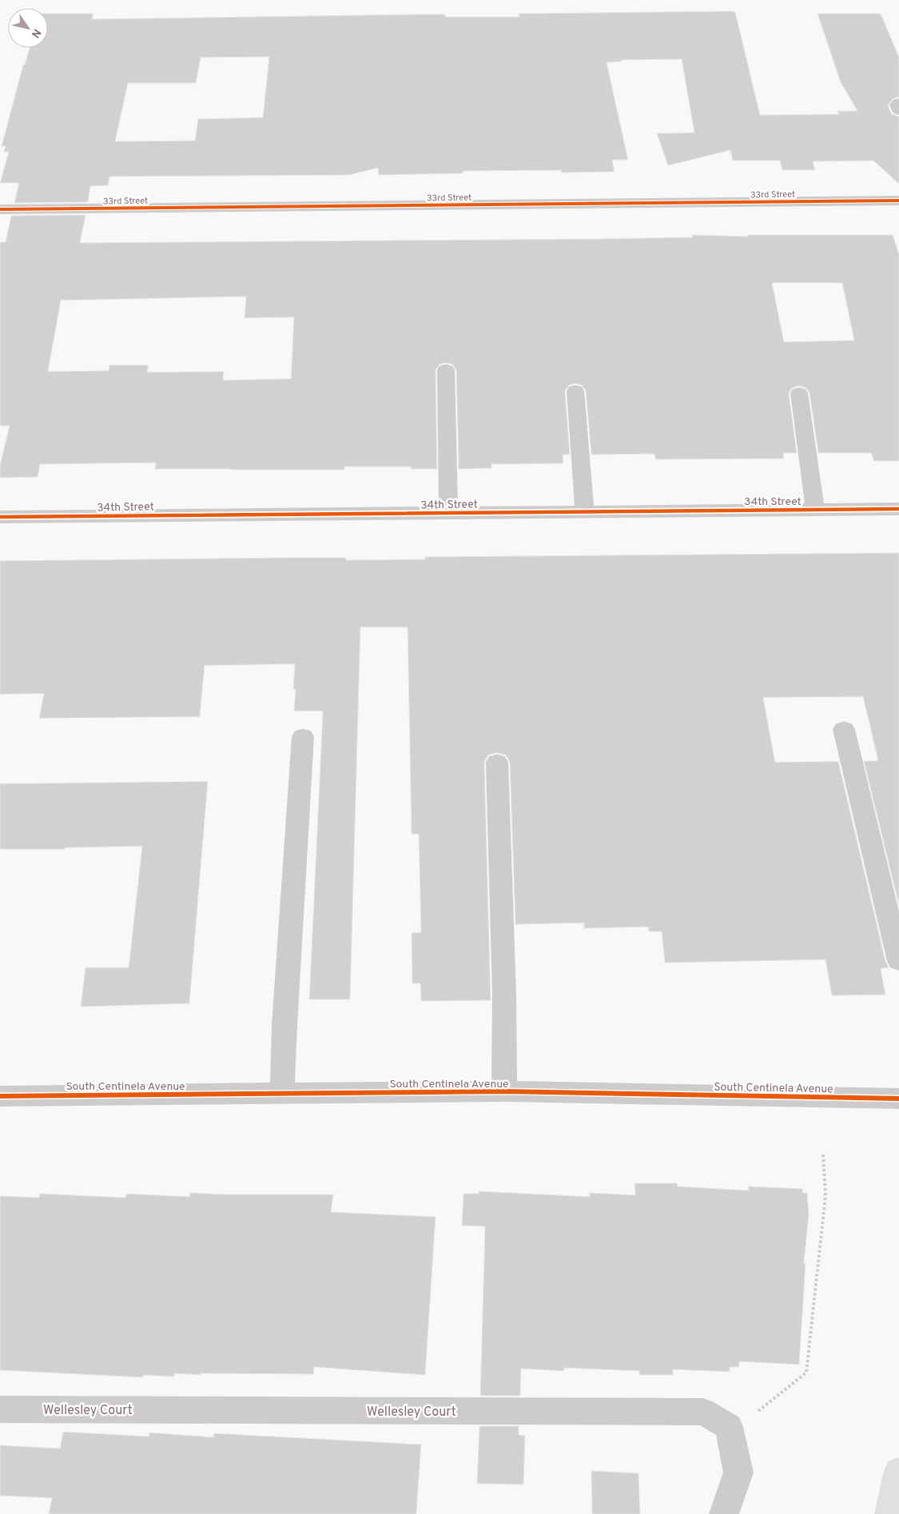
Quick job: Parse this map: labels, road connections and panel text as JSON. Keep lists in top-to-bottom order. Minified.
{"streets":{"street":["33rd Street","34th Street","South Centinela Avenue","Wellesley Court"]},"north":"bottom right"}
